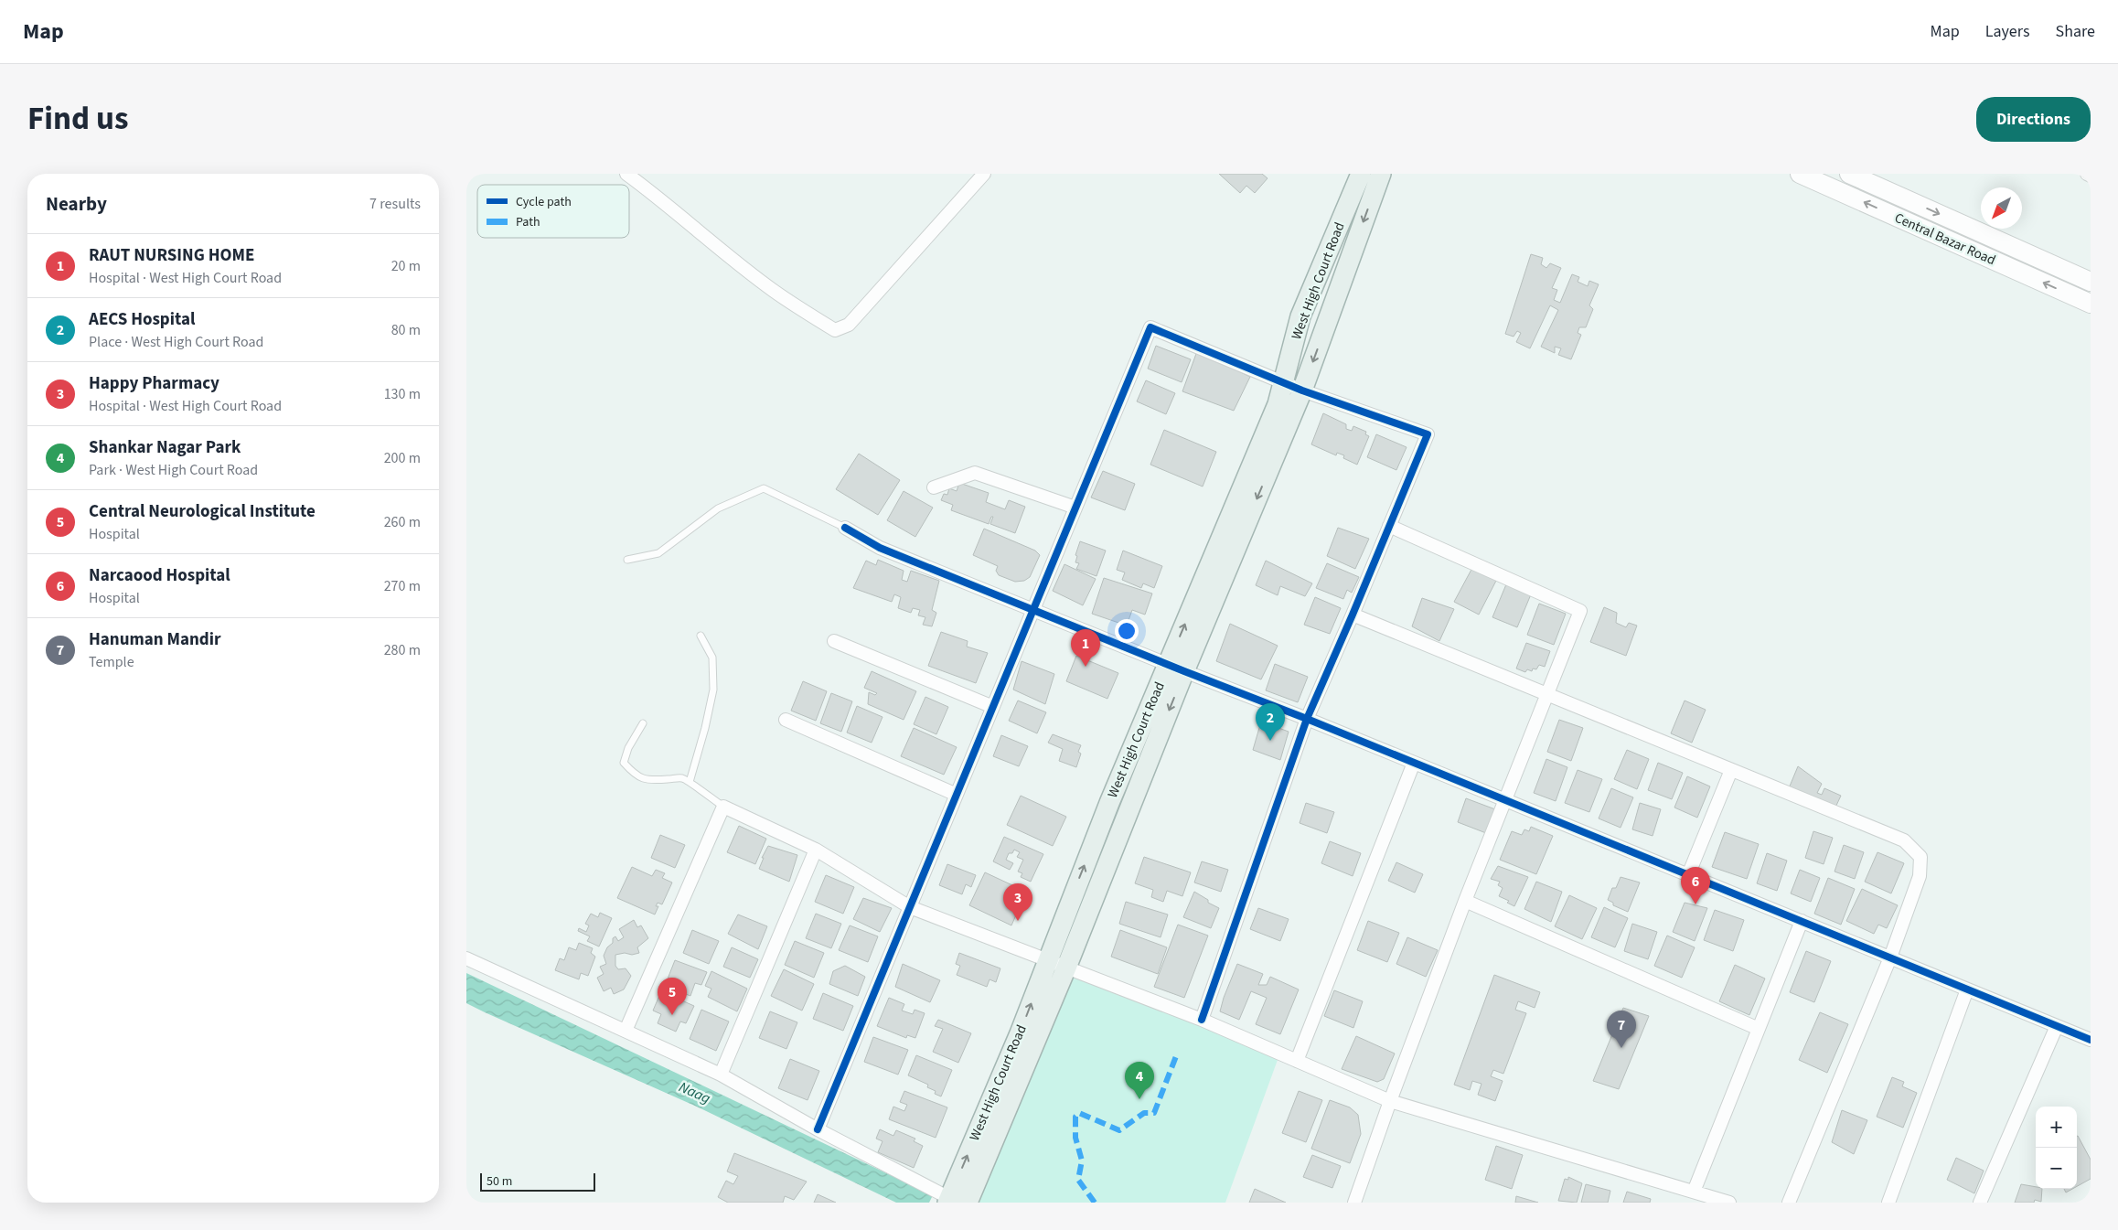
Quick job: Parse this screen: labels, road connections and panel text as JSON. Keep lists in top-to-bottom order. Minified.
{"streets":{"main road":["Central Bazar Road","West High Court Road"]},"water":["Naag"],"legend":["Cycle path","Path"],"scale_bar":"50 m","north":"bottom left","page":{"header":"Map","nav":["Map","Layers","Share"],"title":"Find us","buttons":"Directions","heading":["Nearby","7 results"],"list":[{"mark":"1","name":"RAUT NURSING HOME","note":"Hospital · West High Court Road","value":"20 m"},{"mark":"2","name":"AECS Hospital","note":"Place · West High Court Road","value":"80 m"},{"mark":"3","name":"Happy Pharmacy","note":"Hospital · West High Court Road","value":"130 m"},{"mark":"4","name":"Shankar Nagar Park","note":"Park · West High Court Road","value":"200 m"},{"mark":"5","name":"Central Neurological Institute","note":"Hospital","value":"260 m"},{"mark":"6","name":"Narcaood Hospital","note":"Hospital","value":"270 m"},{"mark":"7","name":"Hanuman Mandir","note":"Temple","value":"280 m"}],"pins":["1","2","6","3","5","7","4"],"map_buttons":["+","−"],"scale":"50 m"}}
